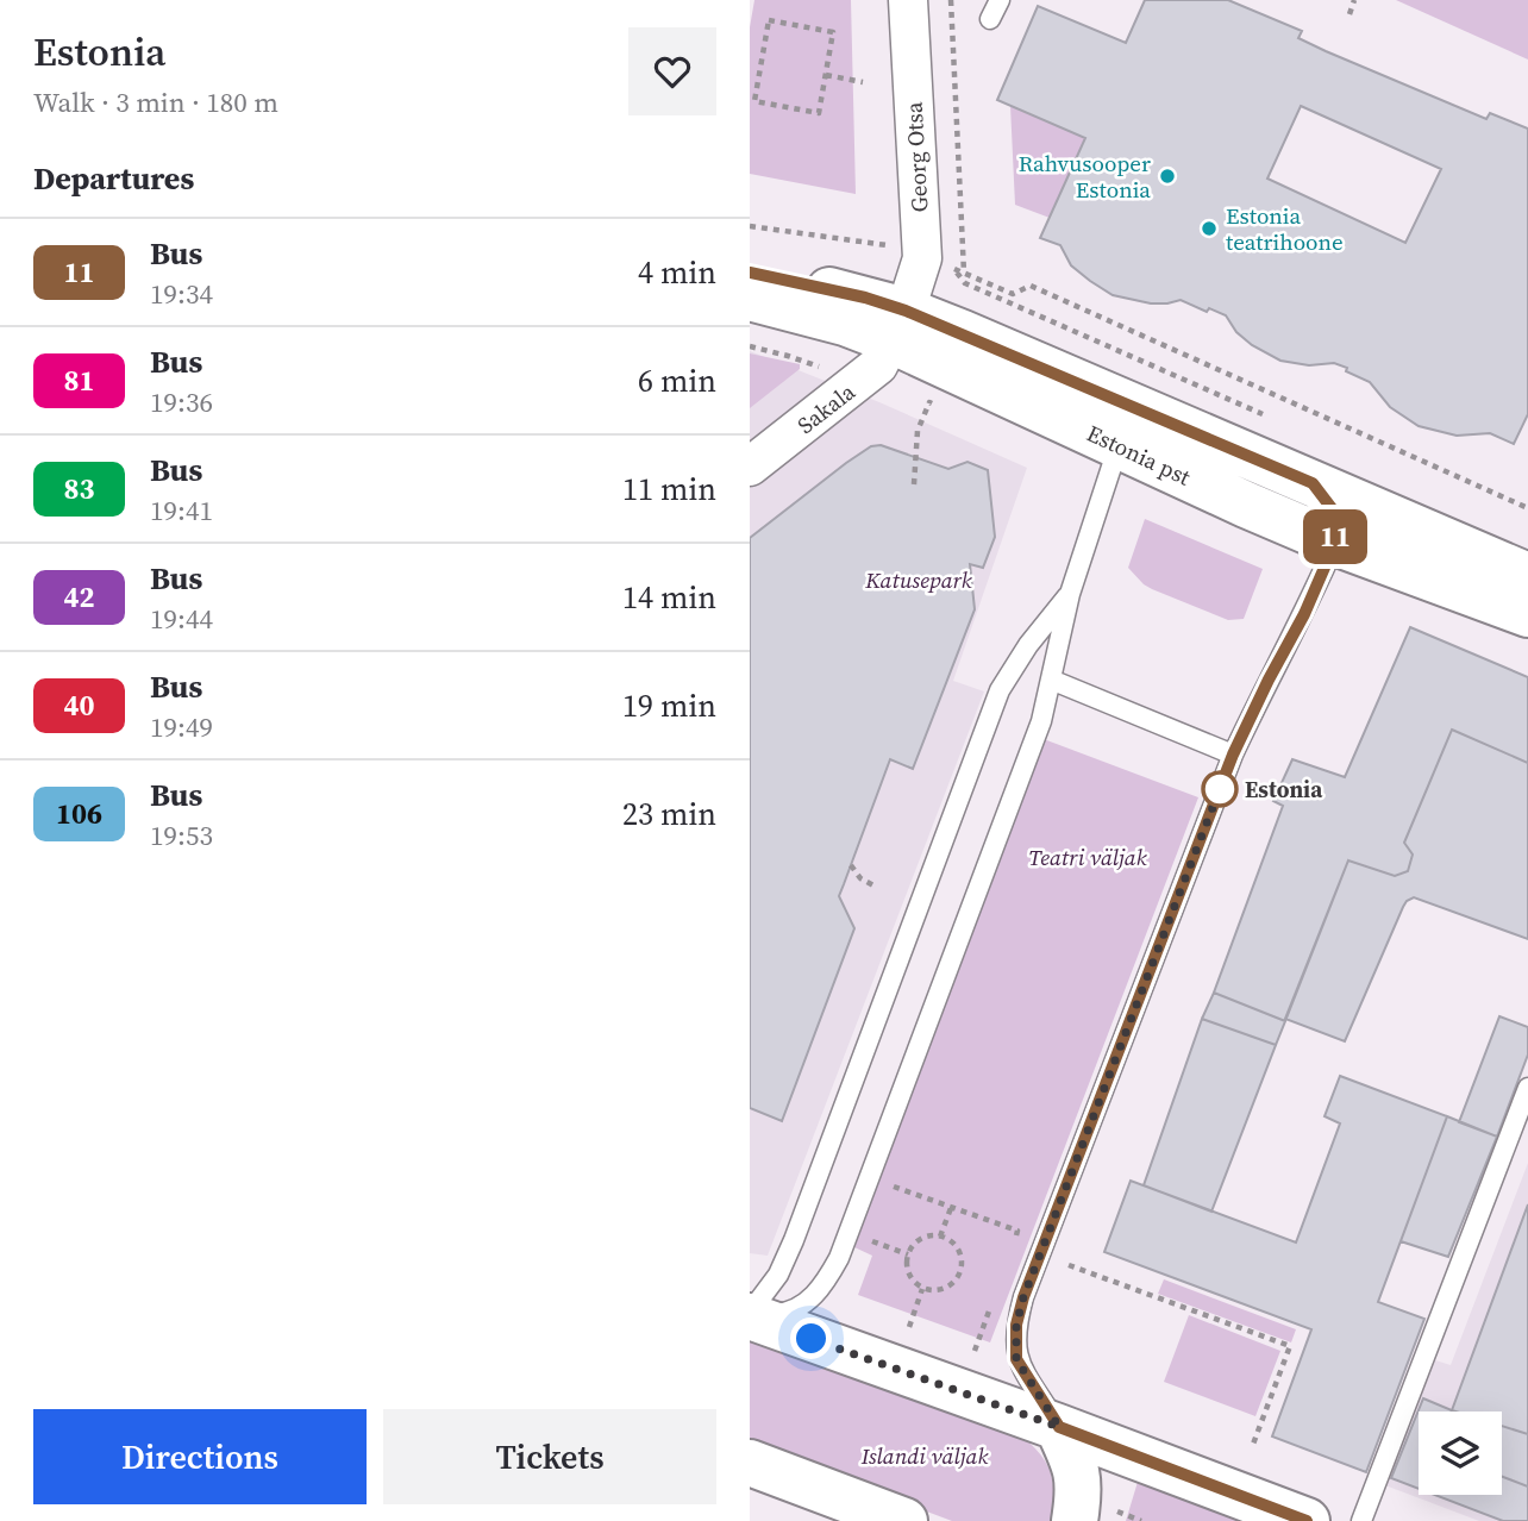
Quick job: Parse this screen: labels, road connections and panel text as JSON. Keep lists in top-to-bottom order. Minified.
{"streets":{"main road":["Estonia pst"],"street":["Georg Otsa","Sakala"]},"crossings":[["Georg Otsa","Sakala"],["Georg Otsa","Estonia pst"],["Sakala","Estonia pst"]],"parks":["Katusepark","Teatri väljak","Islandi väljak"],"places":["Rahvusooper Estonia","Estonia teatrihoone","Estonia"],"lines":["bus line 11"],"page":{"heading":[["Estonia","Walk · 3 min · 180 m"],"Departures"],"on_map":"11","list":[{"mark":"11","name":"Bus","note":"19:34","value":"4 min"},{"mark":"81","name":"Bus","note":"19:36","value":"6 min"},{"mark":"83","name":"Bus","note":"19:41","value":"11 min"},{"mark":"42","name":"Bus","note":"19:44","value":"14 min"},{"mark":"40","name":"Bus","note":"19:49","value":"19 min"},{"mark":"106","name":"Bus","note":"19:53","value":"23 min"}],"buttons":["Directions","Tickets"]}}
